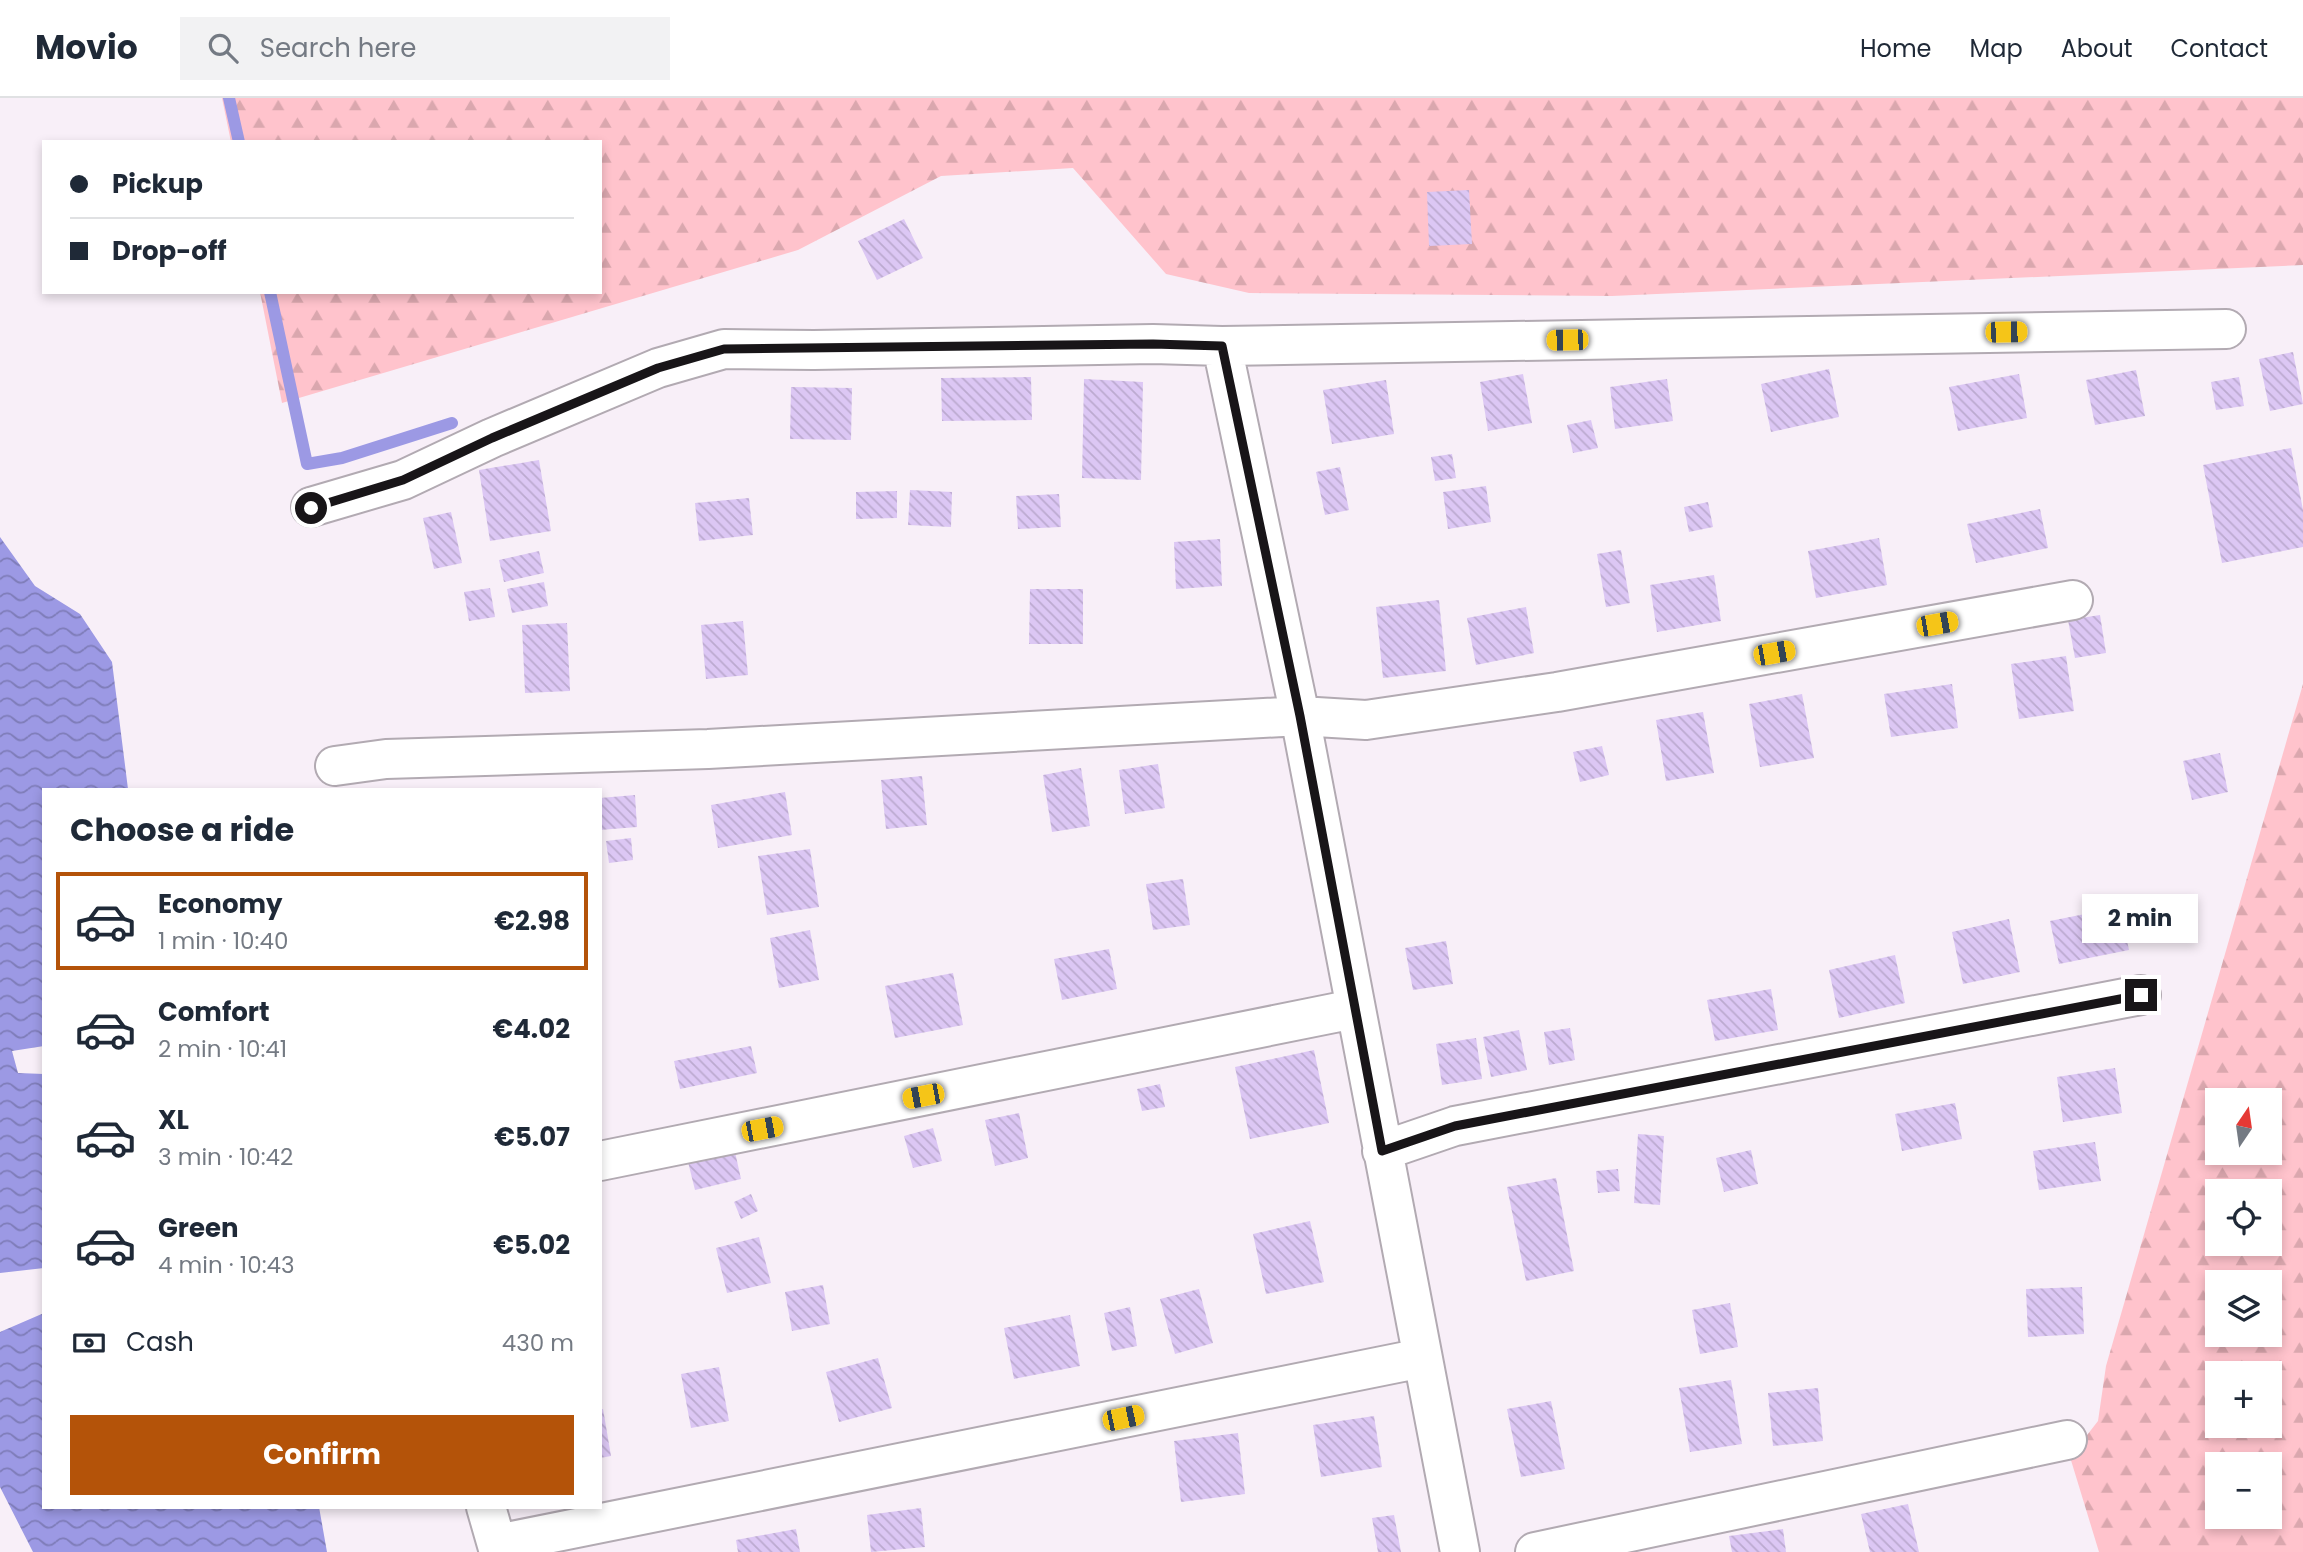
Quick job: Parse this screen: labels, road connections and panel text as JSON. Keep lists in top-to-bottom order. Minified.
{"north":"top","page":{"header":"Movio","search":"Search here","nav":["Home","Map","About","Contact"],"banner":["Pickup","Drop-off"],"heading":"Choose a ride","list":[{"name":"Economy","note":"1 min · 10:40","value":"€2.98"},{"name":"Comfort","note":"2 min · 10:41","value":"€4.02"},{"name":"XL","note":"3 min · 10:42","value":"€5.07"},{"name":"Green","note":"4 min · 10:43","value":"€5.02"}],"bubble":"2 min","map_buttons":["+","−"],"pay":["Cash","430 m"],"buttons":"Confirm"}}
